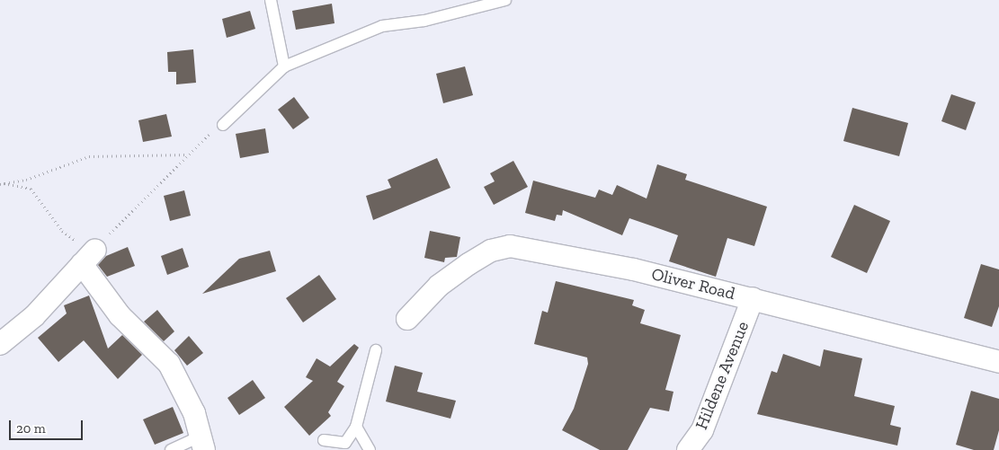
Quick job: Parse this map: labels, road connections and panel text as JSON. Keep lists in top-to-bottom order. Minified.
{"streets":{"street":["Oliver Road","Hildene Avenue"]},"crossings":[["Oliver Road","Hildene Avenue"]],"scale_bar":"20 m"}
